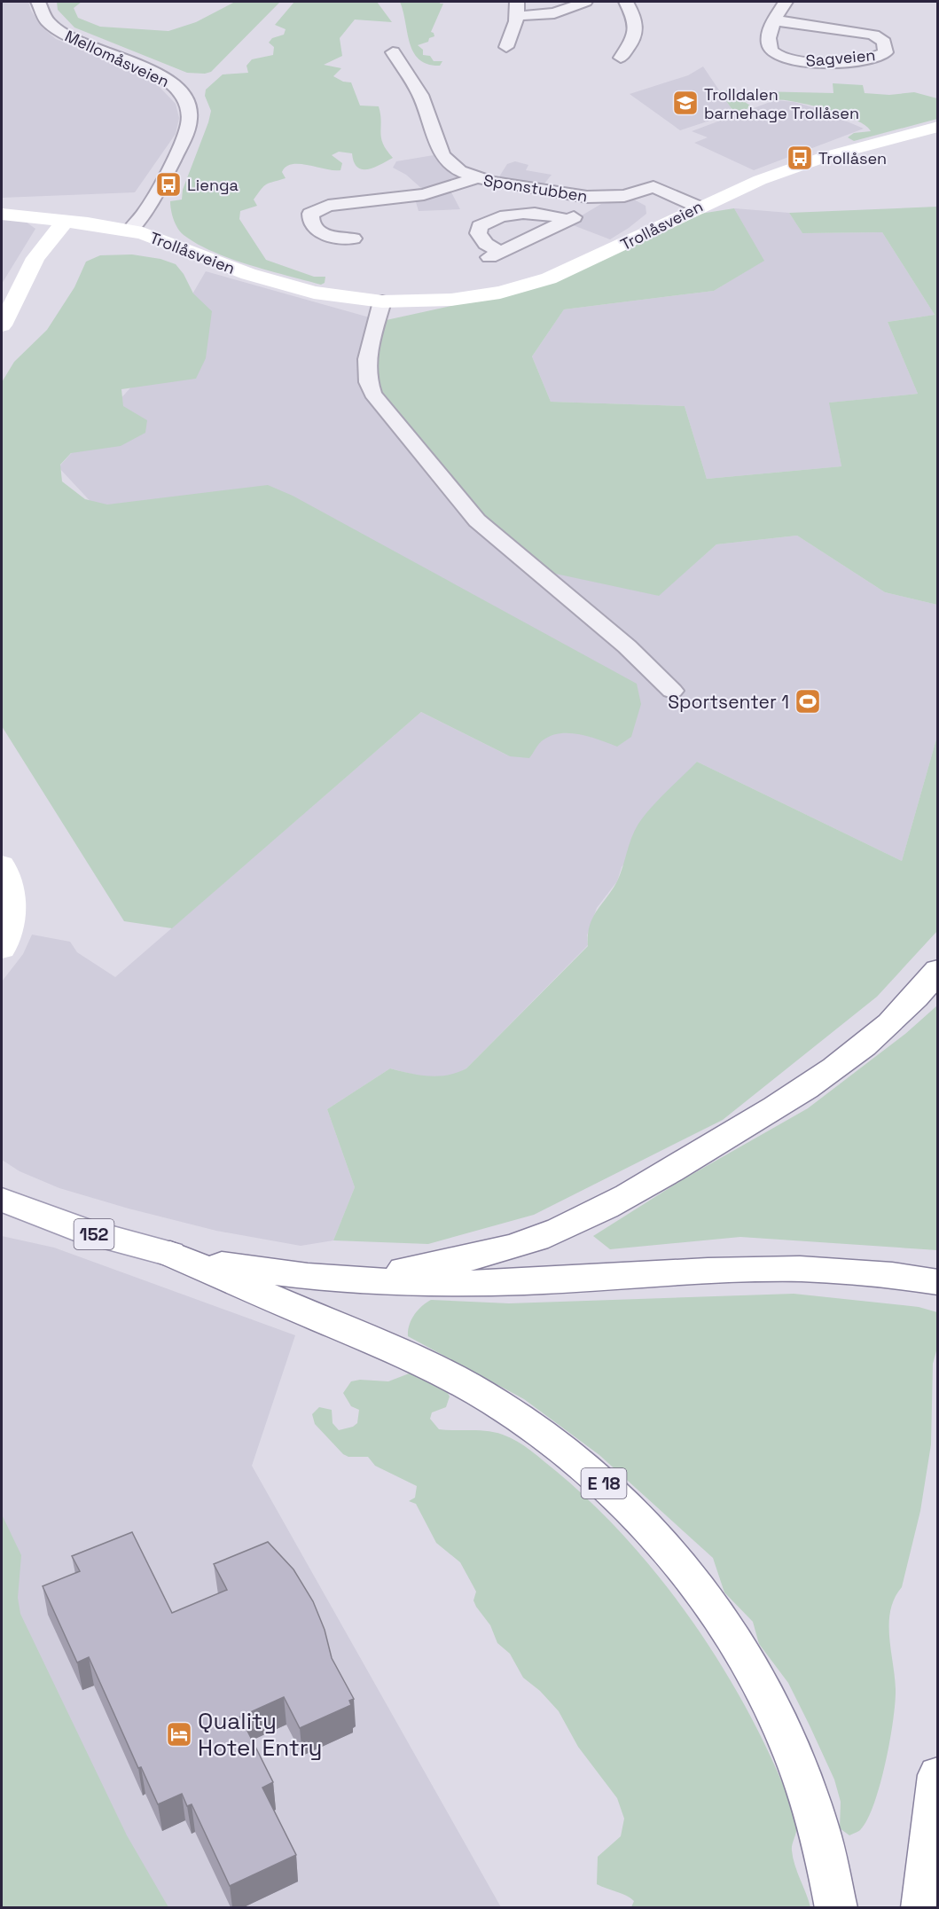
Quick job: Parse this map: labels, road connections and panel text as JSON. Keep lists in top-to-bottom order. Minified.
{"streets":{"main road":["Trollåsveien","152","E 18"],"street":["Sagveien","Mellomåsveien","Sponstubben"]},"crossings":[["Mellomåsveien","Trollåsveien"],["Sponstubben","Trollåsveien"],["152","E 18"]],"places":{"school or university":["Trolldalen barnehage Trollåsen"],"bus stop":["Trollåsen","Lienga"],"sports":["Sportsenter 1"],"hotel":["Quality Hotel Entry"]}}
